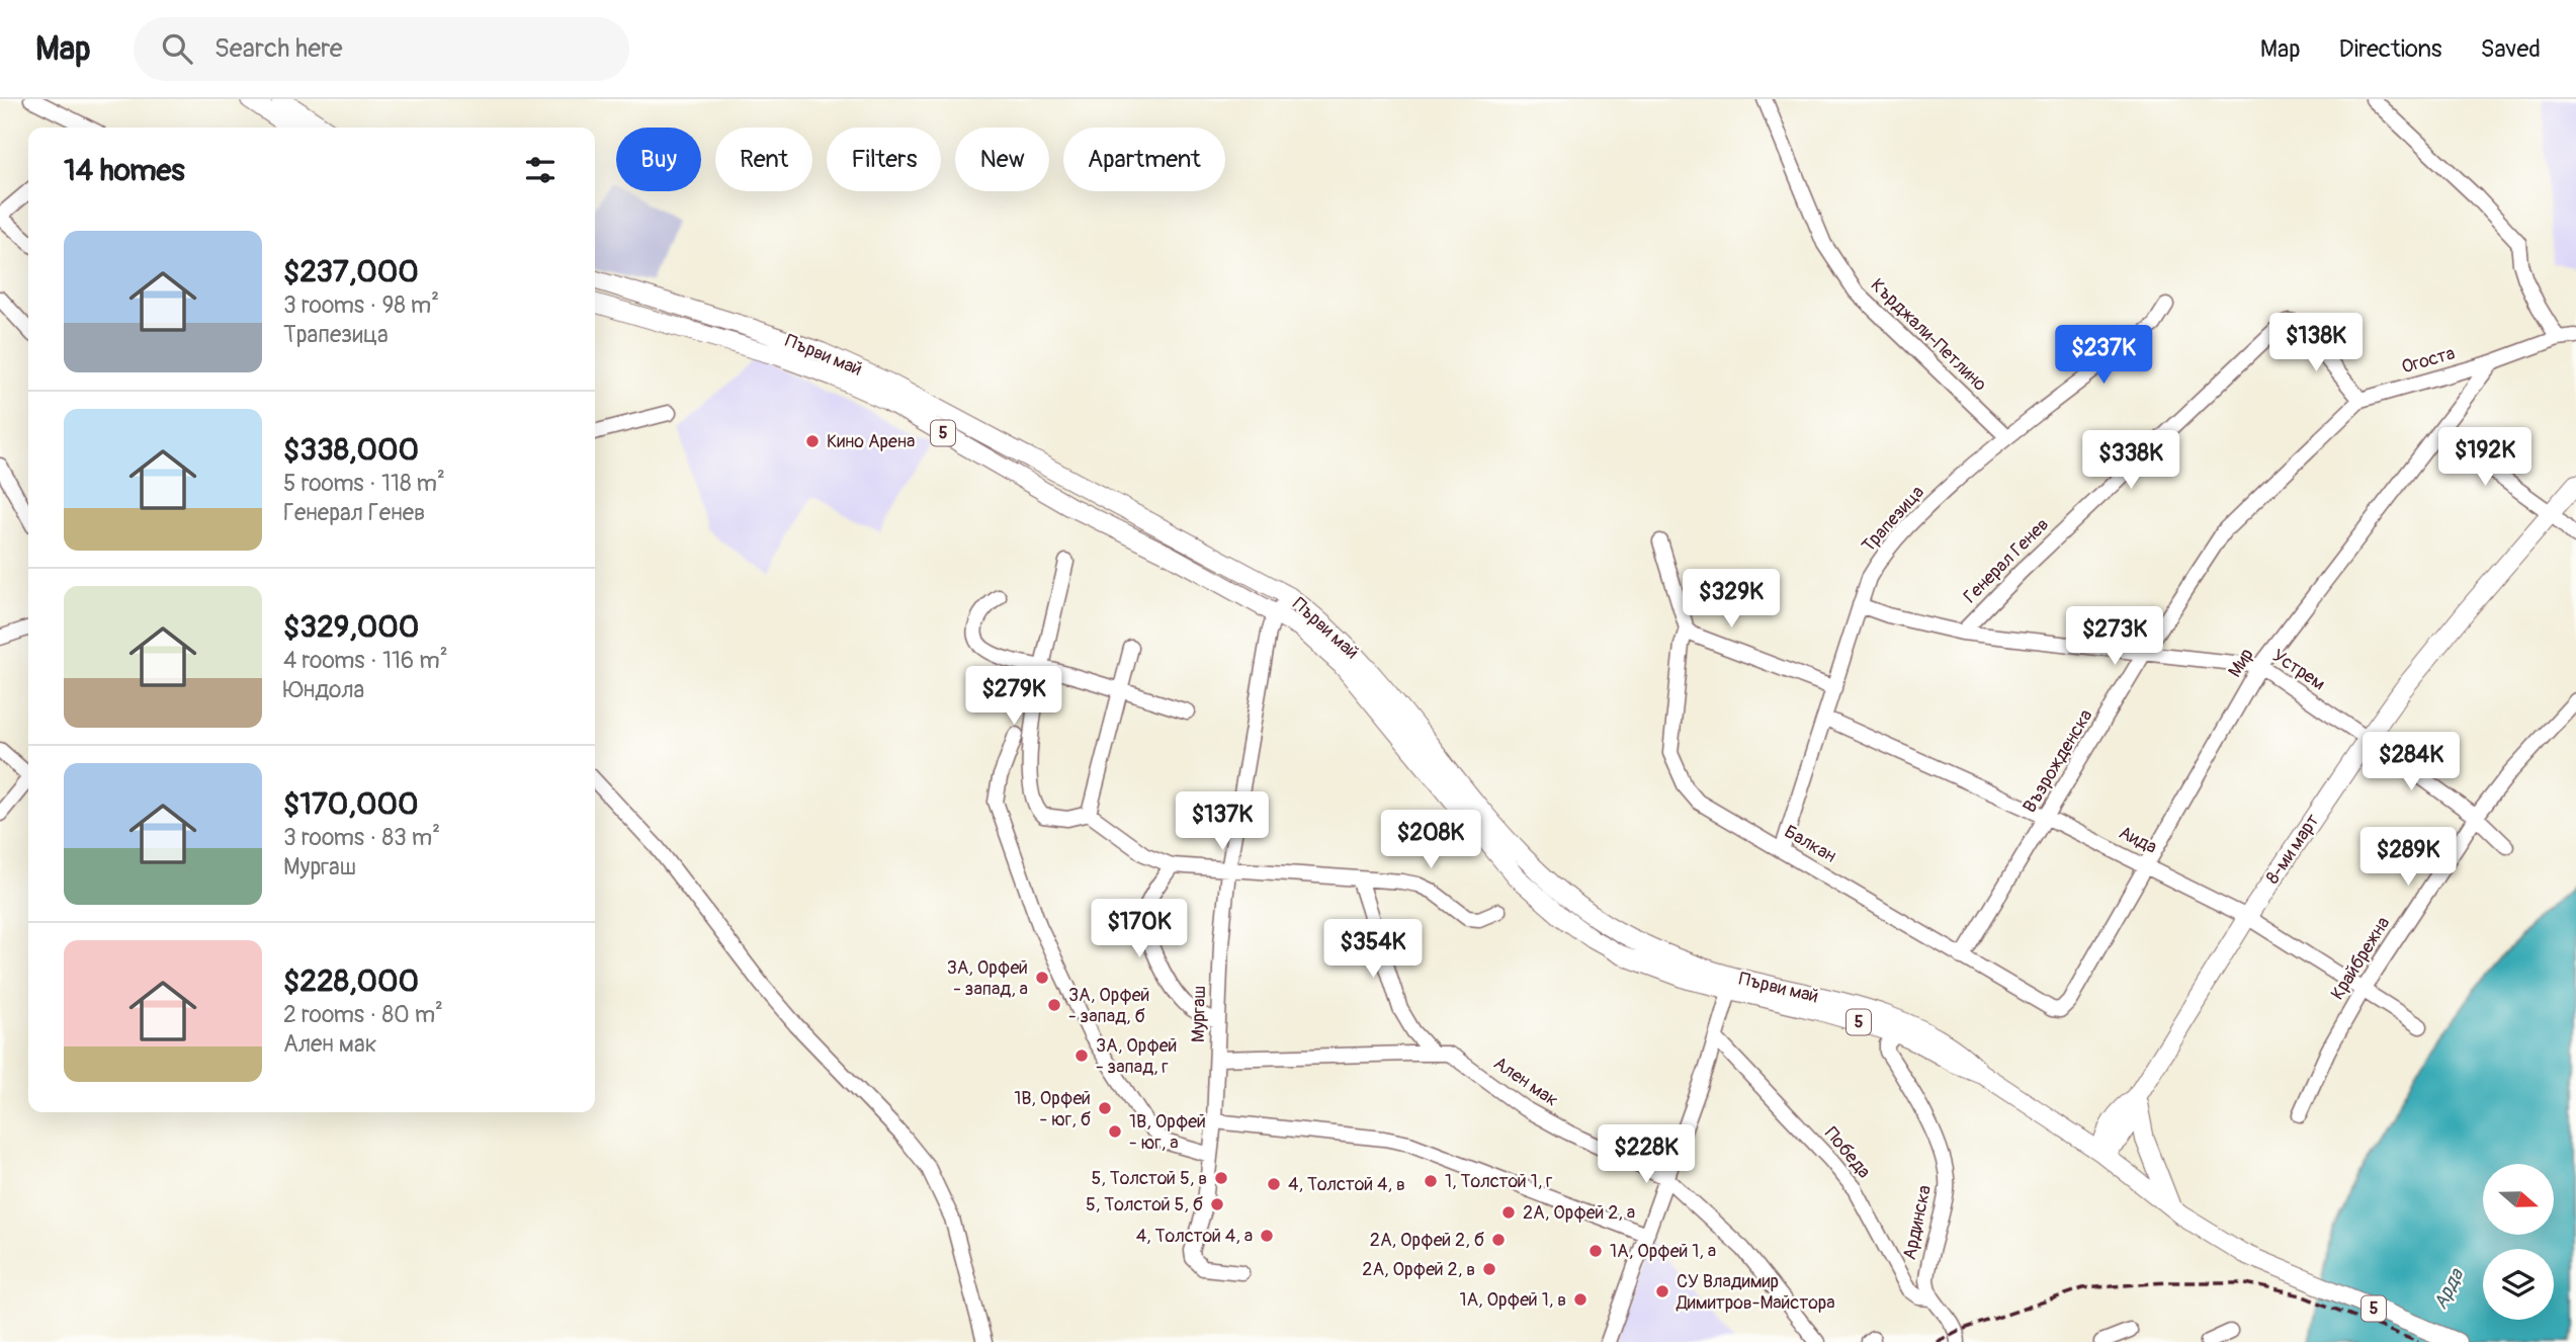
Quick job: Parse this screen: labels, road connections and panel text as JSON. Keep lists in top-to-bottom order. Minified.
{"streets":{"main road":["Първи май","5","8-ми март"],"street":["Кърджали-Петлино","Огоста","Трапезица","Генерал Генев","Мир","Устрем","Възрожденска","Аида","Балкан","Крайбрежна","Мургаш","Ален мак","Победа","Ардинска"]},"crossings":[["Кърджали-Петлино","Трапезица"],["Първи май","Мургаш"],["Първи май","Ардинска"],["Огоста","Генерал Генев"],["Огоста","Мир"],["Огоста","Възрожденска"],["Трапезица","Устрем"],["Трапезица","Аида"],["Трапезица","Балкан"],["Генерал Генев","Устрем"],["Генерал Генев","Възрожденска"],["Мир","Устрем"],["Мир","Аида"],["Мир","Балкан"],["Устрем","Възрожденска"],["Устрем","8-ми март"],["Устрем","Крайбрежна"],["Възрожденска","Аида"],["Възрожденска","Балкан"],["Аида","8-ми март"],["Аида","Крайбрежна"],["Мургаш","Ален мак"],["Победа","Ардинска"]],"water":["Арда"],"places":["Кино Арена","3А, Орфей - запад, а","3А, Орфей - запад, б","3А, Орфей - запад, г","1В, Орфей - юг, б","1В, Орфей - юг, а","5, Толстой 5, в","1, Толстой 1, г","4, Толстой 4, в","5, Толстой 5, б","2А, Орфей 2, а","4, Толстой 4, а","2А, Орфей 2, б","1А, Орфей 1, а","2А, Орфей 2, в","СУ Владимир Димитров-Майстора","1А, Орфей 1, в"],"north":"right","page":{"header":"Map","search":"Search here","nav":["Map","Directions","Saved"],"chip":["Buy","Rent","Filters","New","Apartment"],"heading":"14 homes","list":[{"name":"$237,000","note":"3 rooms · 98 m² · Трапезица"},{"name":"$338,000","note":"5 rooms · 118 m² · Генерал Генев"},{"name":"$329,000","note":"4 rooms · 116 m² · Юндола"},{"name":"$170,000","note":"3 rooms · 83 m² · Мургаш"},{"name":"$228,000","note":"2 rooms · 80 m² · Ален мак"}],"price":["$138K","$237K","$192K","$338K","$329K","$273K","$279K","$284K","$137K","$208K","$289K","$170K","$354K","$228K"]}}
